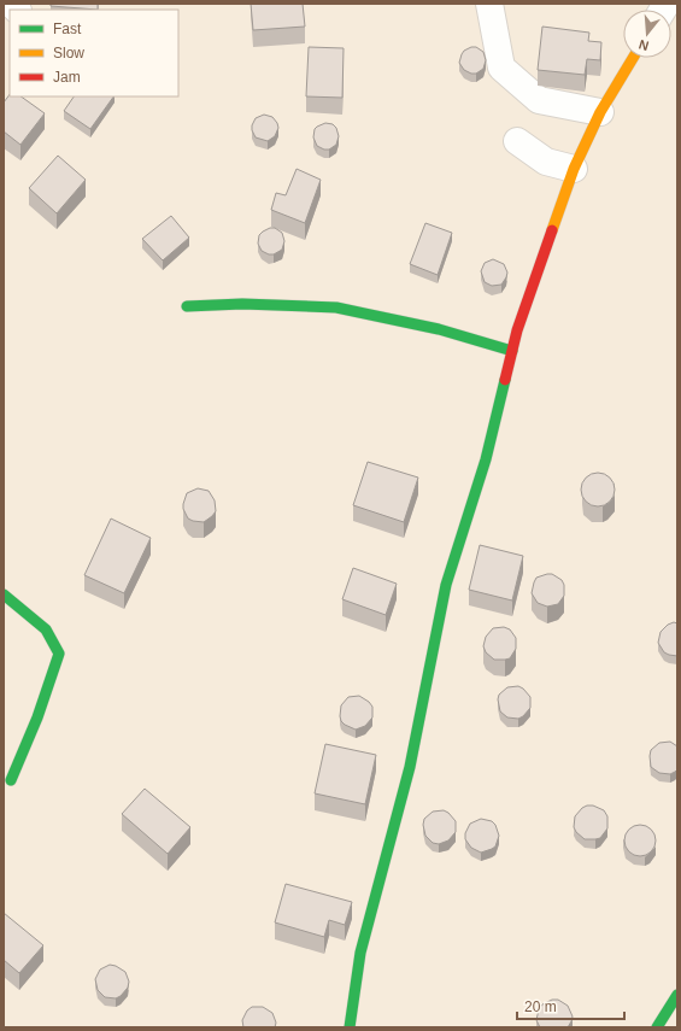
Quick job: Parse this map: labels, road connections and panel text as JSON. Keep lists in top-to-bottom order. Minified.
{"legend":["Fast","Slow","Jam"],"scale_bar":"20 m","north":"bottom"}
